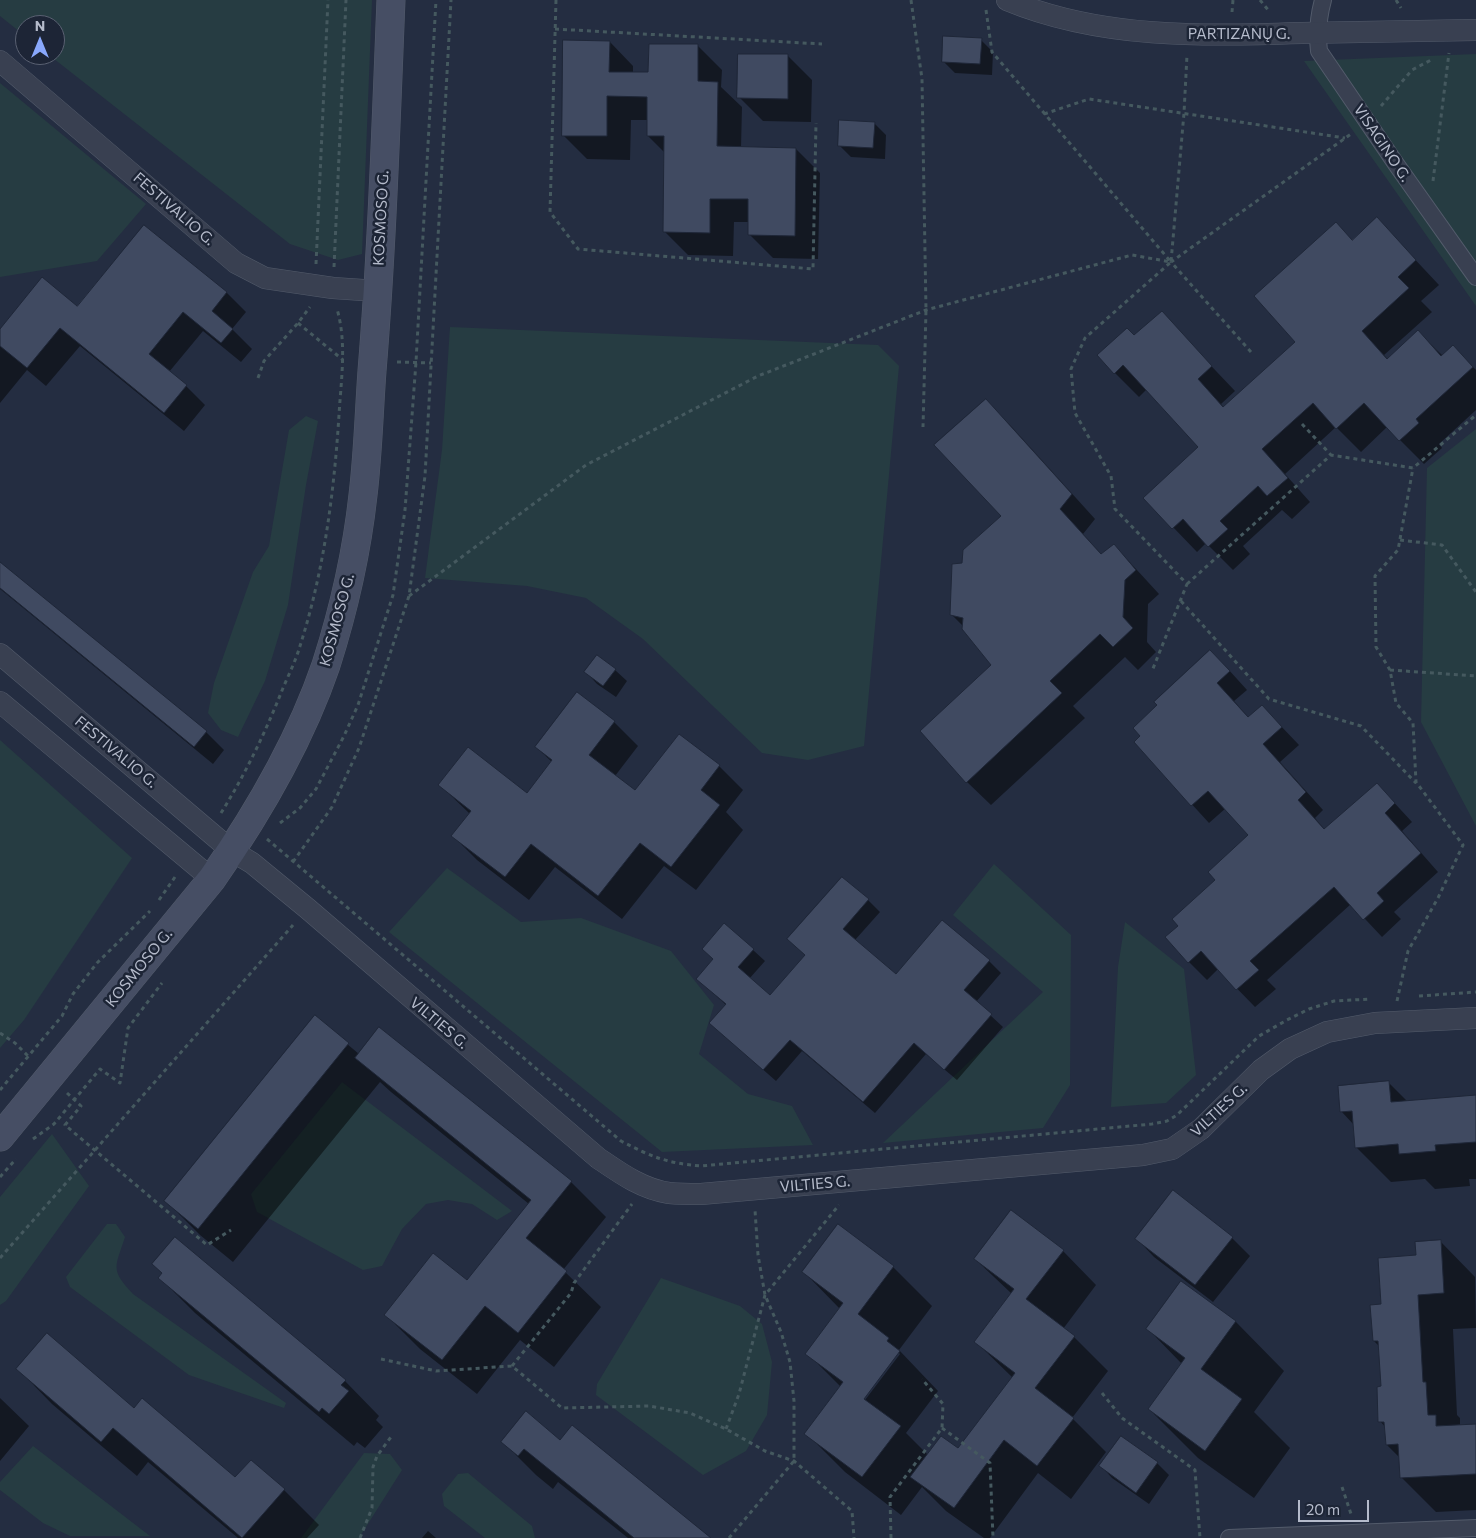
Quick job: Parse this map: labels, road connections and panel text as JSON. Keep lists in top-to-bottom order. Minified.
{"streets":{"main road":["KOSMOSO G."],"street":["PARTIZANŲ G.","VISAGINO G.","FESTIVALIO G.","VILTIES G."]},"crossings":[["PARTIZANŲ G.","VISAGINO G."],["FESTIVALIO G.","KOSMOSO G."],["FESTIVALIO G.","VILTIES G."],["KOSMOSO G.","VILTIES G."]],"scale_bar":"20 m","north":"top"}
